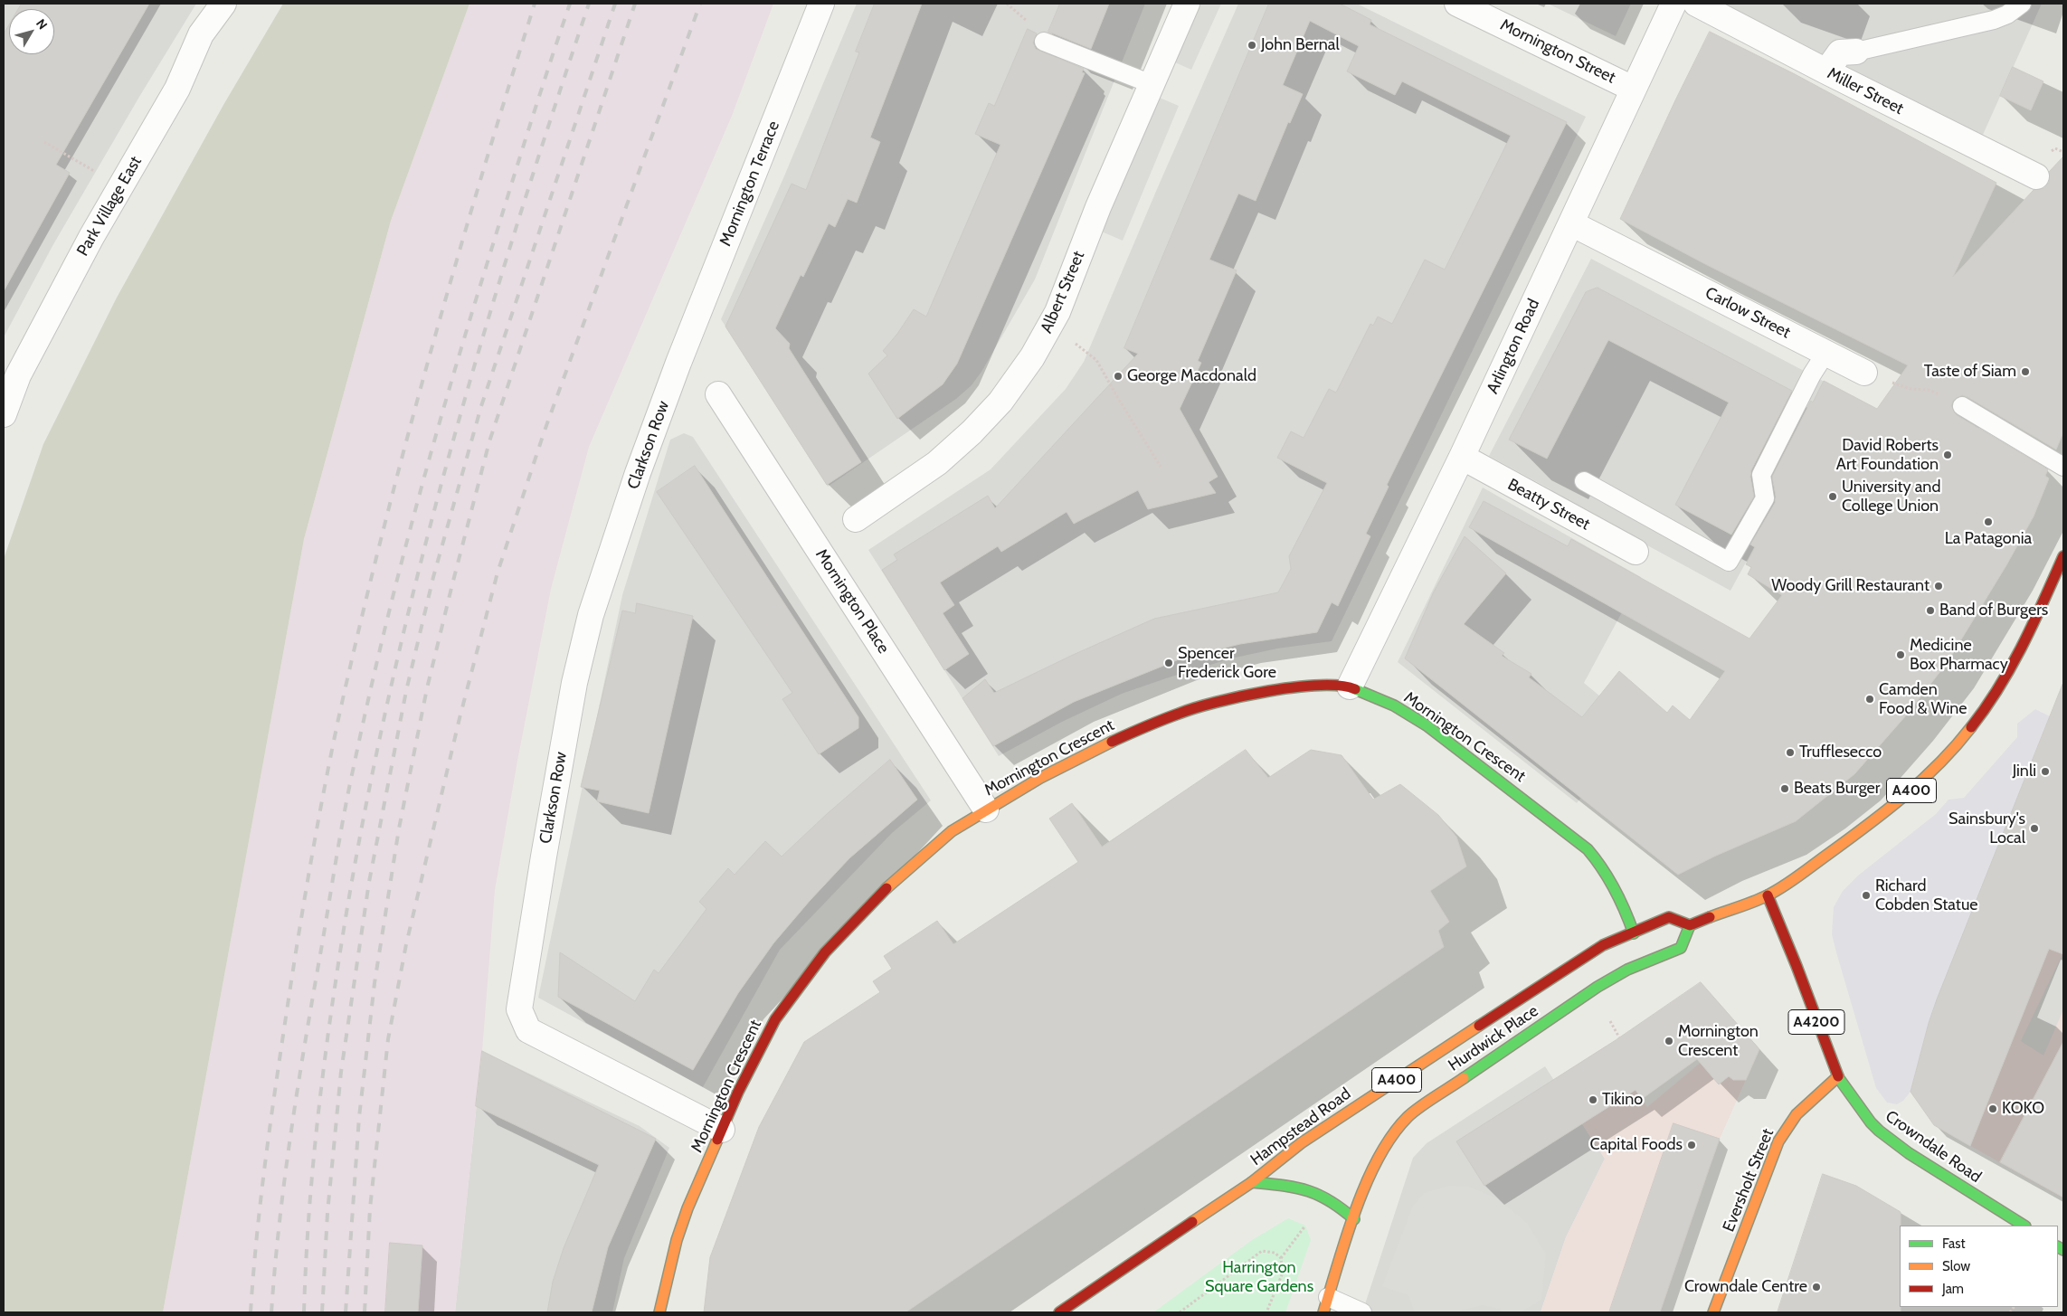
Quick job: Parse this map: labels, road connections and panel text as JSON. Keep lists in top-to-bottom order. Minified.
{"streets":{"main road":["Mornington Crescent","A400","A4200","Hurdwick Place","Hampstead Road","Crowndale Road","Eversholt Street"],"street":["Mornington Street","Miller Street","Mornington Terrace","Park Village East","Albert Street","Carlow Street","Arlington Road","Clarkson Row","Beatty Street","Mornington Place"]},"crossings":[["Mornington Street","Arlington Road"],["Mornington Terrace","Clarkson Row"],["Carlow Street","Arlington Road"],["Arlington Road","Beatty Street"],["Arlington Road","Mornington Crescent"],["Clarkson Row","Mornington Crescent"],["Mornington Place","Mornington Crescent"],["Mornington Crescent","Hampstead Road"],["A400","A4200"],["A400","Hurdwick Place"],["A400","Hampstead Road"],["A4200","Crowndale Road"],["A4200","Eversholt Street"],["Hurdwick Place","Hampstead Road"],["Crowndale Road","Eversholt Street"]],"parks":["Harrington Square Gardens"],"places":["John Bernal","Taste of Siam","George Macdonald","David Roberts Art Foundation","University and College Union","La Patagonia","Woody Grill Restaurant","Band of Burgers","Medicine Box Pharmacy","Spencer Frederick Gore","Camden Food & Wine","Trufflesecco","Jinli","Beats Burger","Sainsbury's Local","Richard Cobden Statue","Mornington Crescent","Tikino","KOKO","Capital Foods","Crowndale Centre"],"legend":["Fast","Slow","Jam"],"north":"top right"}
